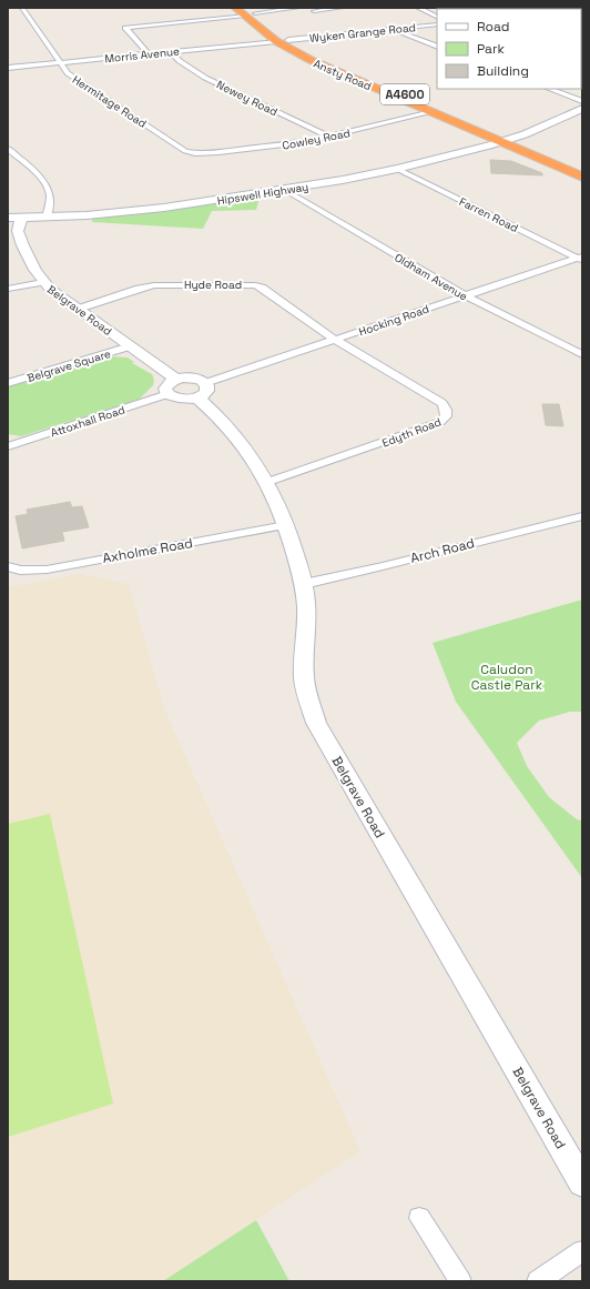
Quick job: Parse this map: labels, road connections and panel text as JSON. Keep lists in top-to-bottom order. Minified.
{"streets":{"highway":["Ansty Road","A4600"],"street":["Wyken Grange Road","Morris Avenue","Newey Road","Hermitage Road","Cowley Road","Hipswell Highway","Farren Road","Oldham Avenue","Hyde Road","Belgrave Road","Hocking Road","Belgrave Square","Attoxhall Road","Edyth Road","Axholme Road","Arch Road"]},"crossings":[["Wyken Grange Road","Ansty Road"],["Morris Avenue","Ansty Road"],["Morris Avenue","Newey Road"],["Morris Avenue","Hermitage Road"],["Ansty Road","Cowley Road"],["Ansty Road","Hipswell Highway"],["Newey Road","Cowley Road"],["Hermitage Road","Cowley Road"],["Hipswell Highway","Farren Road"],["Hipswell Highway","Oldham Avenue"],["Hipswell Highway","Belgrave Road"],["Farren Road","Hocking Road"],["Oldham Avenue","Hocking Road"],["Hyde Road","Belgrave Road"],["Hyde Road","Hocking Road"],["Hyde Road","Edyth Road"],["Belgrave Road","Hocking Road"],["Belgrave Road","Belgrave Square"],["Belgrave Road","Edyth Road"],["Belgrave Road","Axholme Road"],["Belgrave Road","Arch Road"],["Hocking Road","Edyth Road"]],"parks":["Caludon Castle Park"],"legend":["Road","Park","Building"]}
